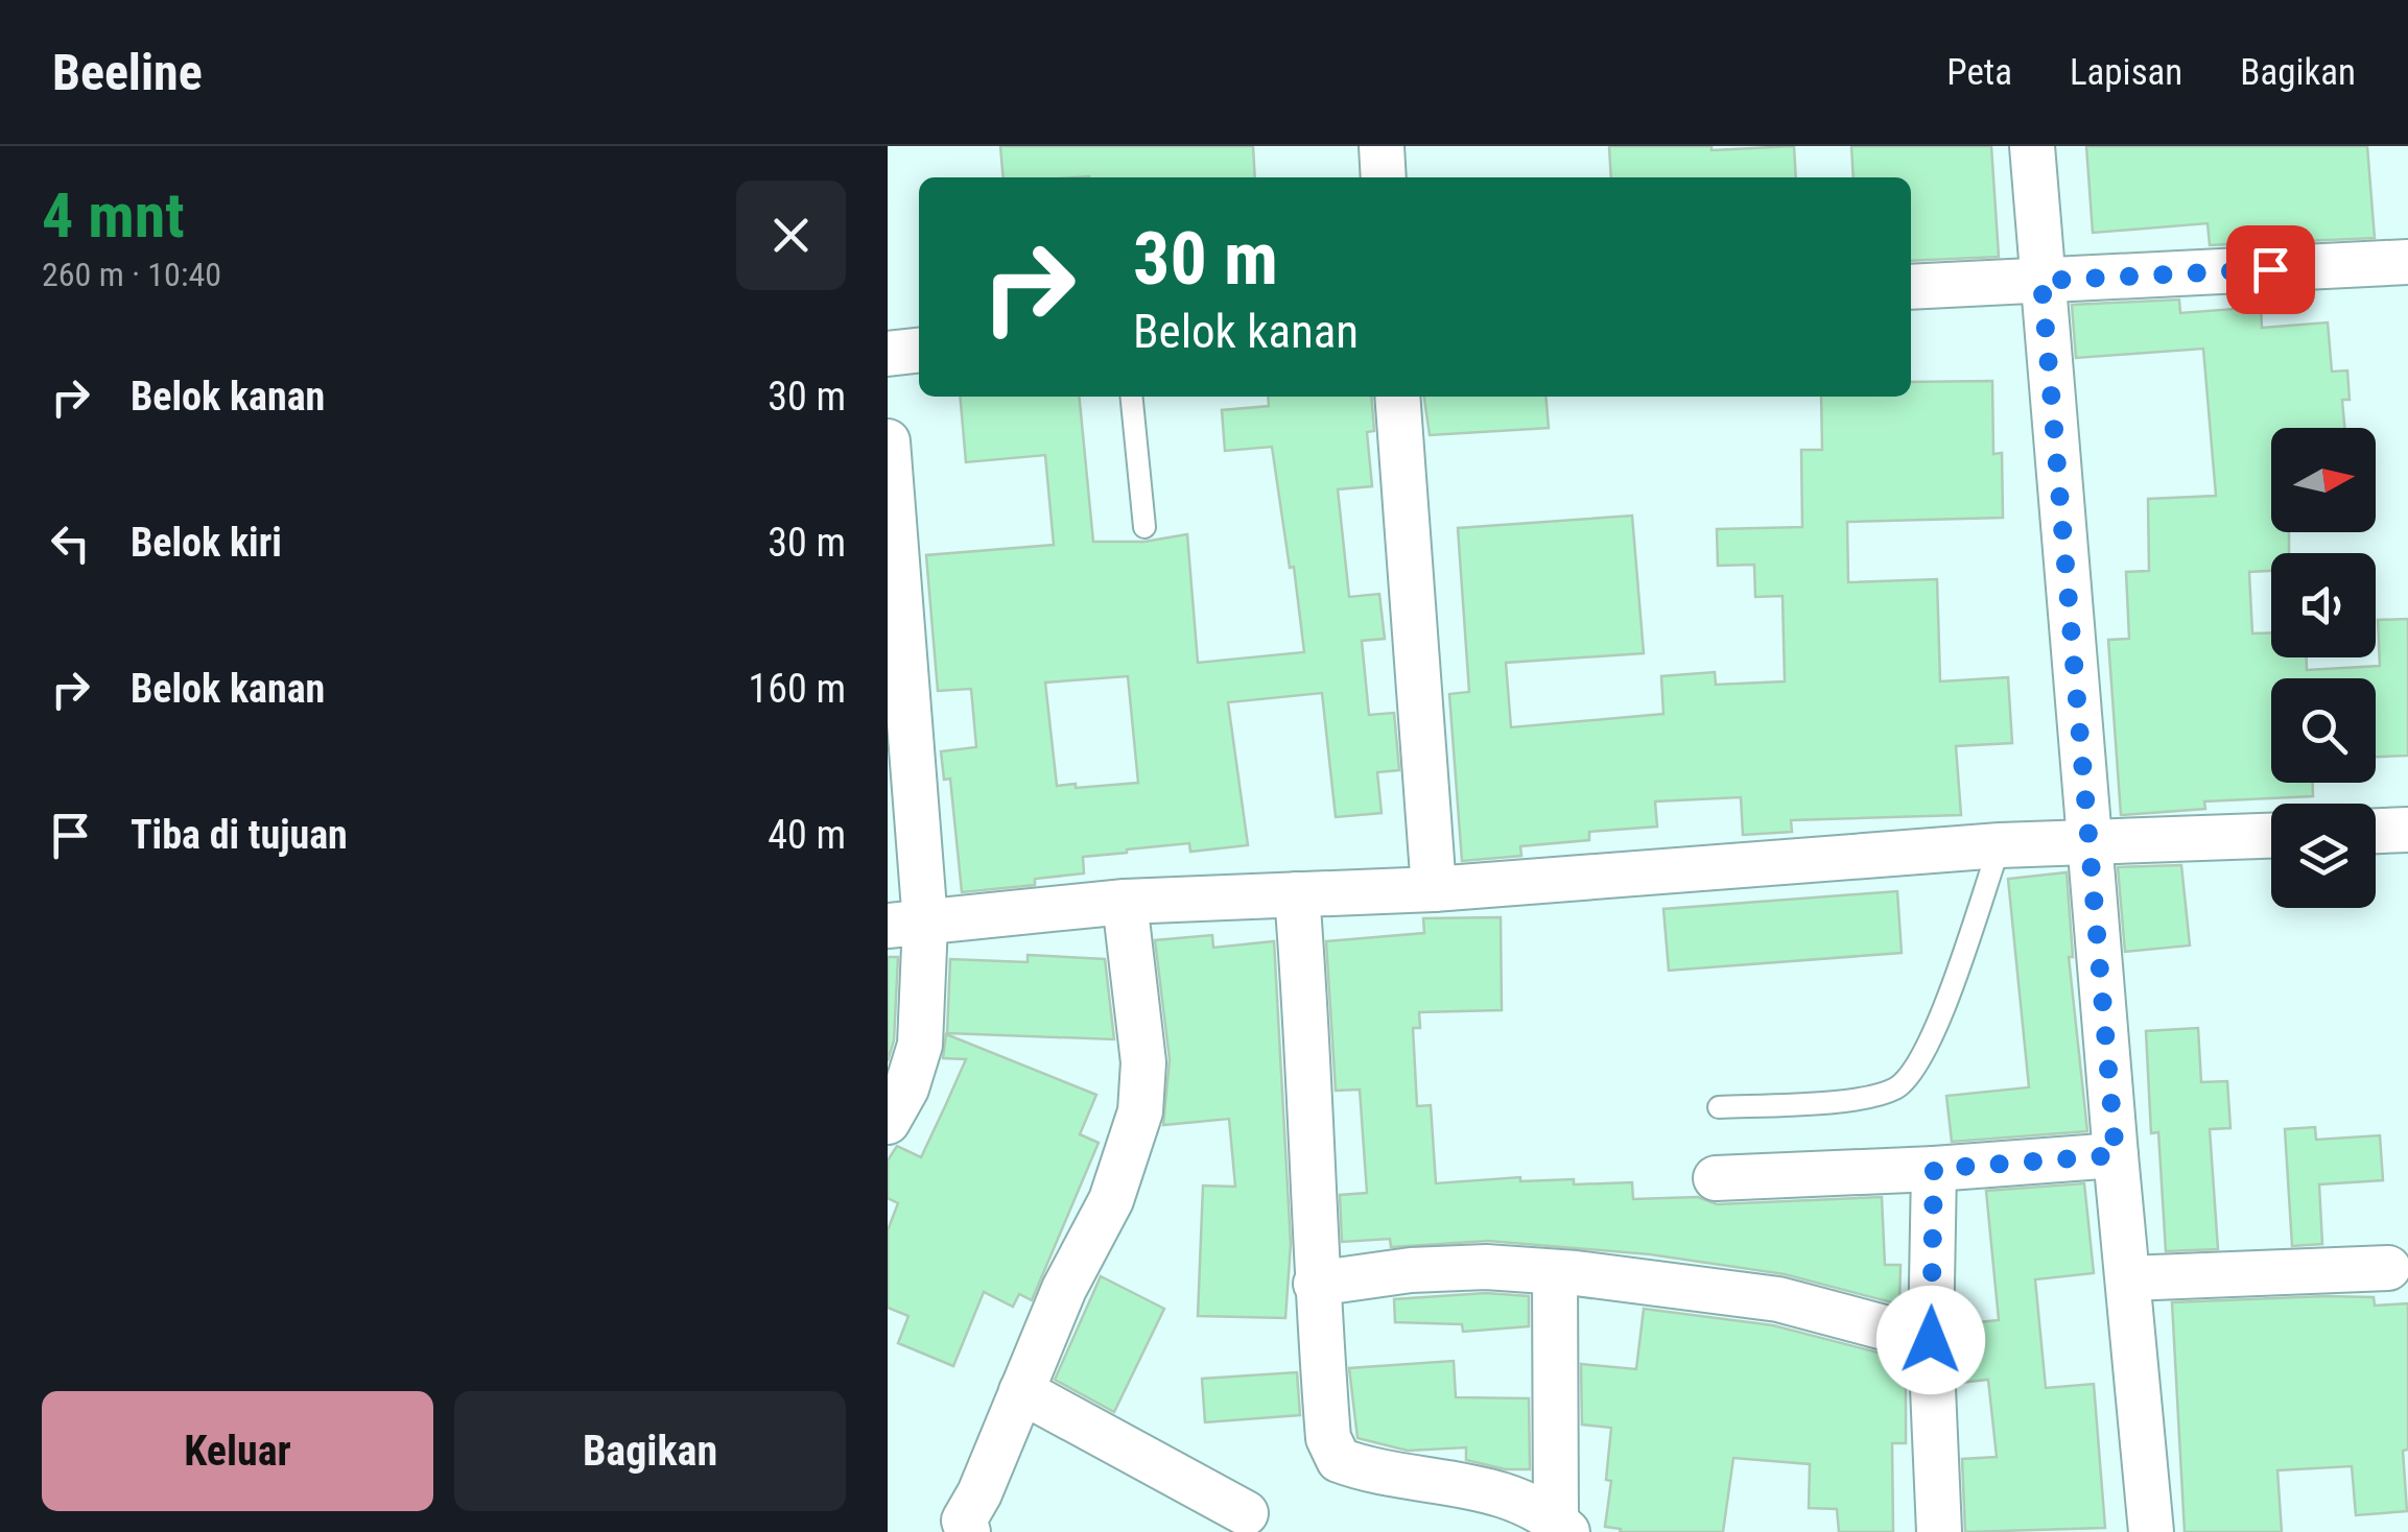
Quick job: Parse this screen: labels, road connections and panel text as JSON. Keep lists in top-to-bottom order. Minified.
{"north":"right","page":{"header":"Beeline","nav":["Peta","Lapisan","Bagikan"],"heading":["4 mnt","260 m · 10:40"],"turn":["30 m","Belok kanan"],"list":[{"name":"Belok kanan","value":"30 m"},{"name":"Belok kiri","value":"30 m"},{"name":"Belok kanan","value":"160 m"},{"name":"Tiba di tujuan","value":"40 m"}],"buttons":["Keluar","Bagikan"]}}
